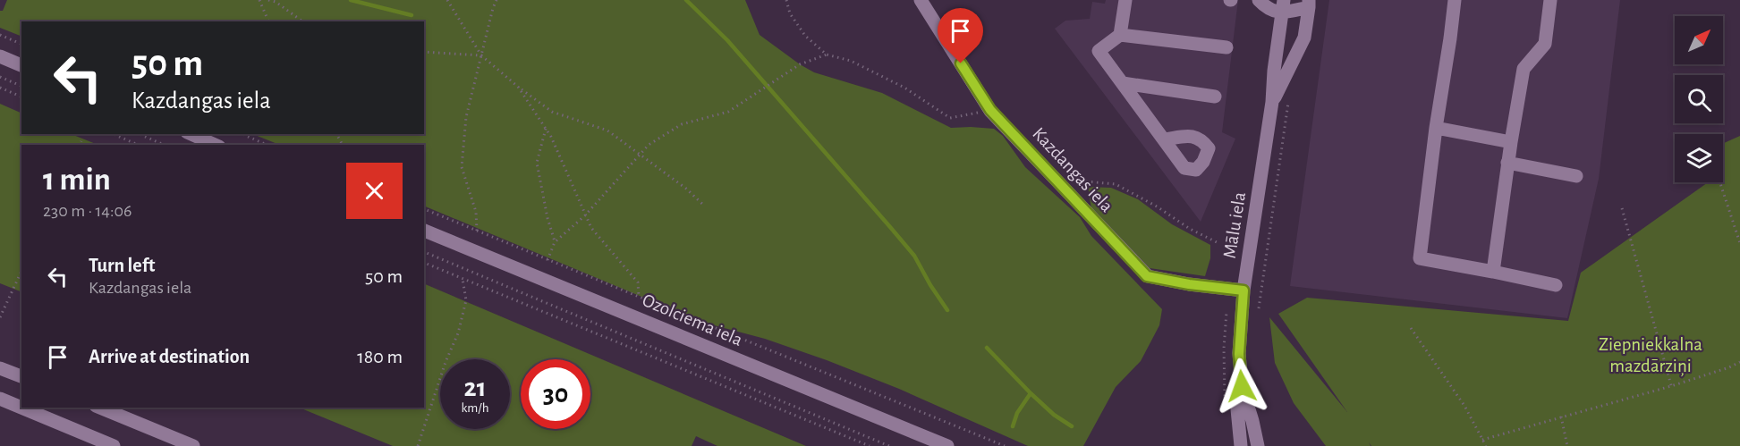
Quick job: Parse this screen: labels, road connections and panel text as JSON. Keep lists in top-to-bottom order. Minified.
{"streets":{"street":["Kazdangas iela","Mālu iela","Ozolciema iela"]},"crossings":[["Kazdangas iela","Mālu iela"]],"parks":["Ziepniekkalna mazdārziņi"],"north":"top right","page":{"turn":["50 m","Kazdangas iela"],"heading":["1 min","230 m · 14:06"],"list":[{"name":"Turn left","note":"Kazdangas iela","value":"50 m"},{"name":"Arrive at destination","value":"180 m"}],"speed":"21 km/h","limit":"30"}}
